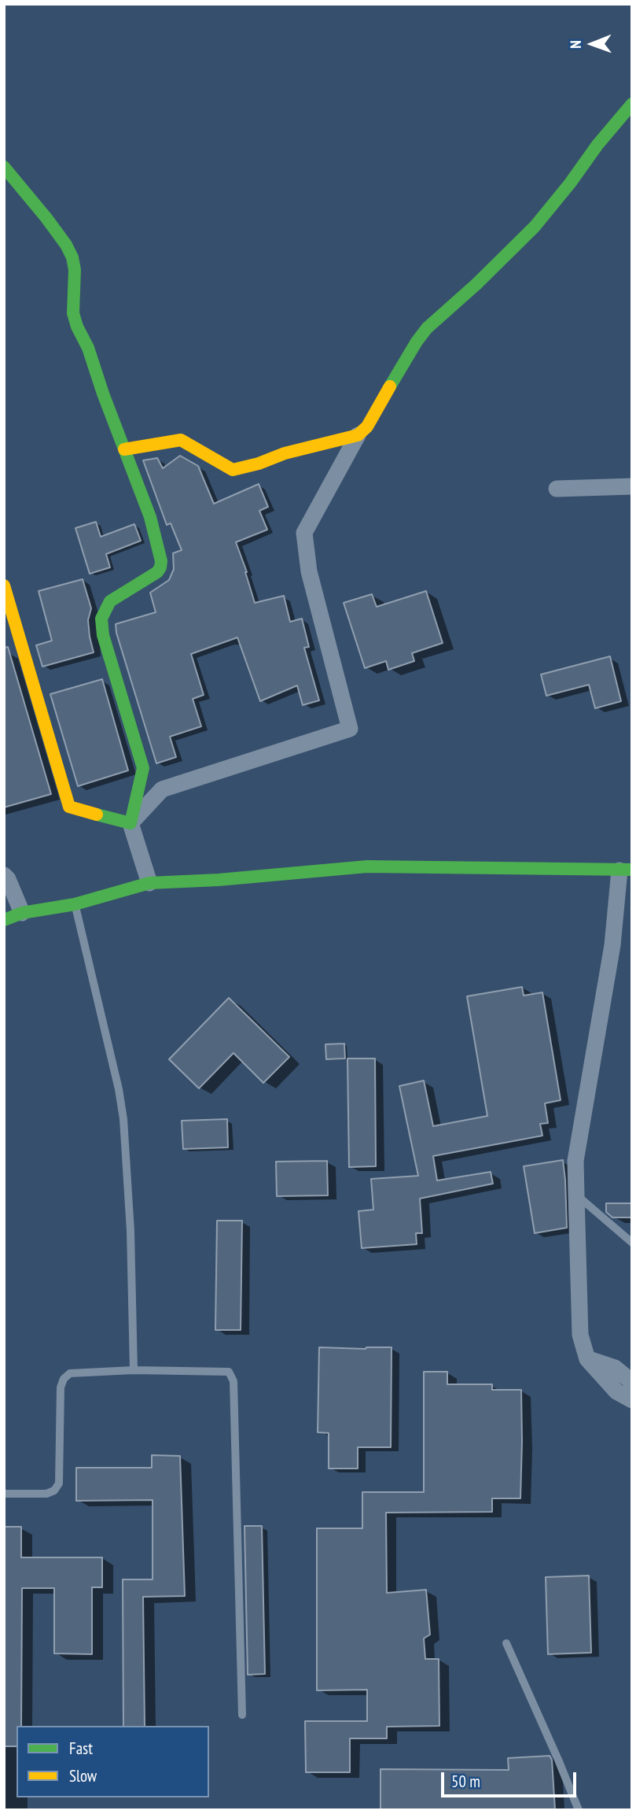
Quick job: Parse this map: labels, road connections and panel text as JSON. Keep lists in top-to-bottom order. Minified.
{"legend":["Fast","Slow"],"scale_bar":"50 m","north":"left"}
